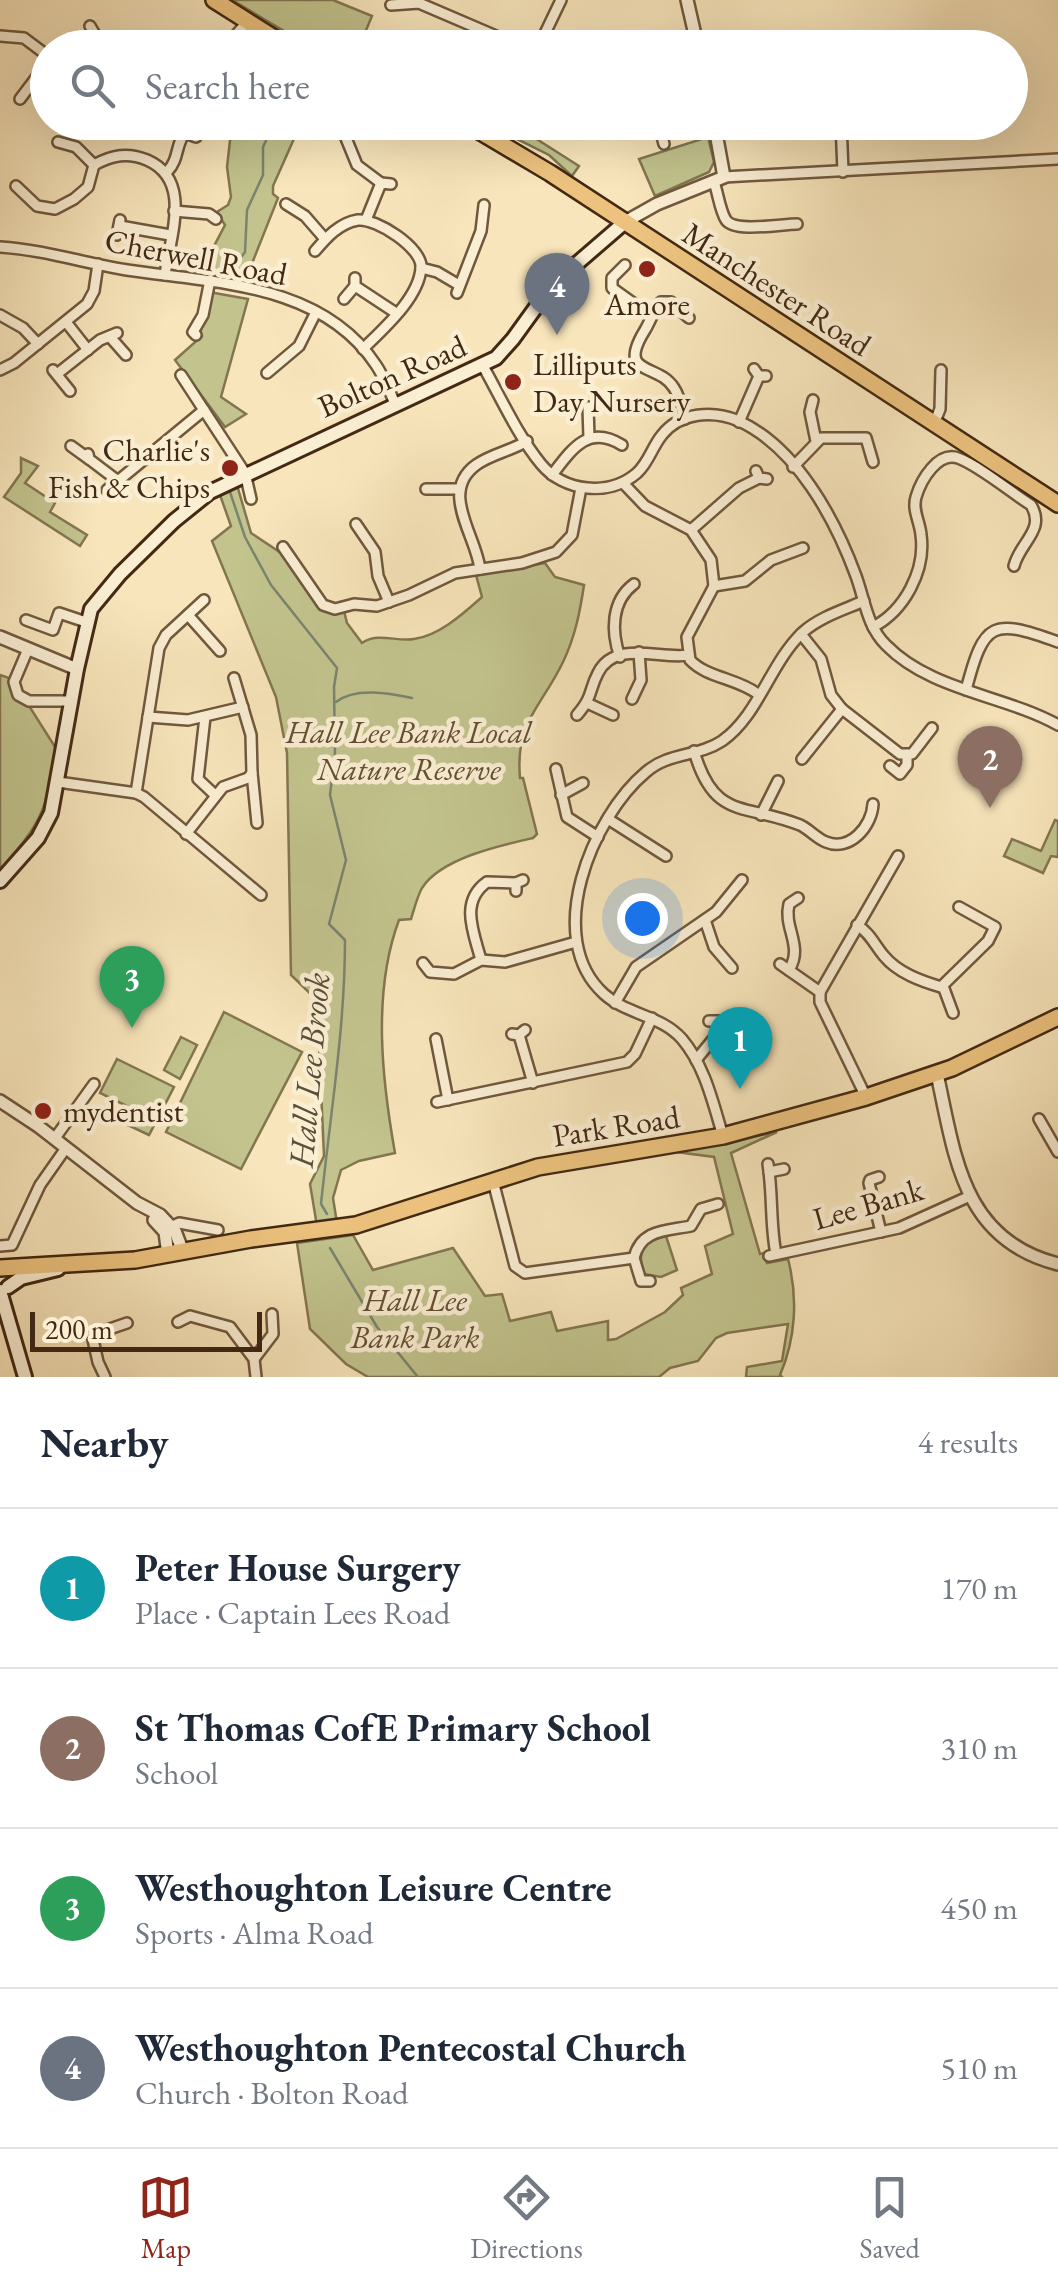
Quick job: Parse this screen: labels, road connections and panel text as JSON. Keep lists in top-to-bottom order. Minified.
{"streets":{"main road":["Manchester Road","Bolton Road","Park Road"],"street":["Cherwell Road","Lee Bank"]},"crossings":[["Cherwell Road","Bolton Road"],["Manchester Road","Bolton Road"]],"water":["Hall Lee Brook"],"parks":["Hall Lee Bank Local Nature Reserve","Hall Lee Bank Park"],"places":["Amore","Lilliputs Day Nursery","Charlie's Fish & Chips","mydentist"],"scale_bar":"200 m","page":{"search":"Search here","pins":["4","2","3","1"],"scale":"200 m","heading":["Nearby","4 results"],"list":[{"mark":"1","name":"Peter House Surgery","note":"Place · Captain Lees Road","value":"170 m"},{"mark":"2","name":"St Thomas CofE Primary School","note":"School","value":"310 m"},{"mark":"3","name":"Westhoughton Leisure Centre","note":"Sports · Alma Road","value":"450 m"},{"mark":"4","name":"Westhoughton Pentecostal Church","note":"Church · Bolton Road","value":"510 m"}],"nav":["Map","Directions","Saved"]}}
